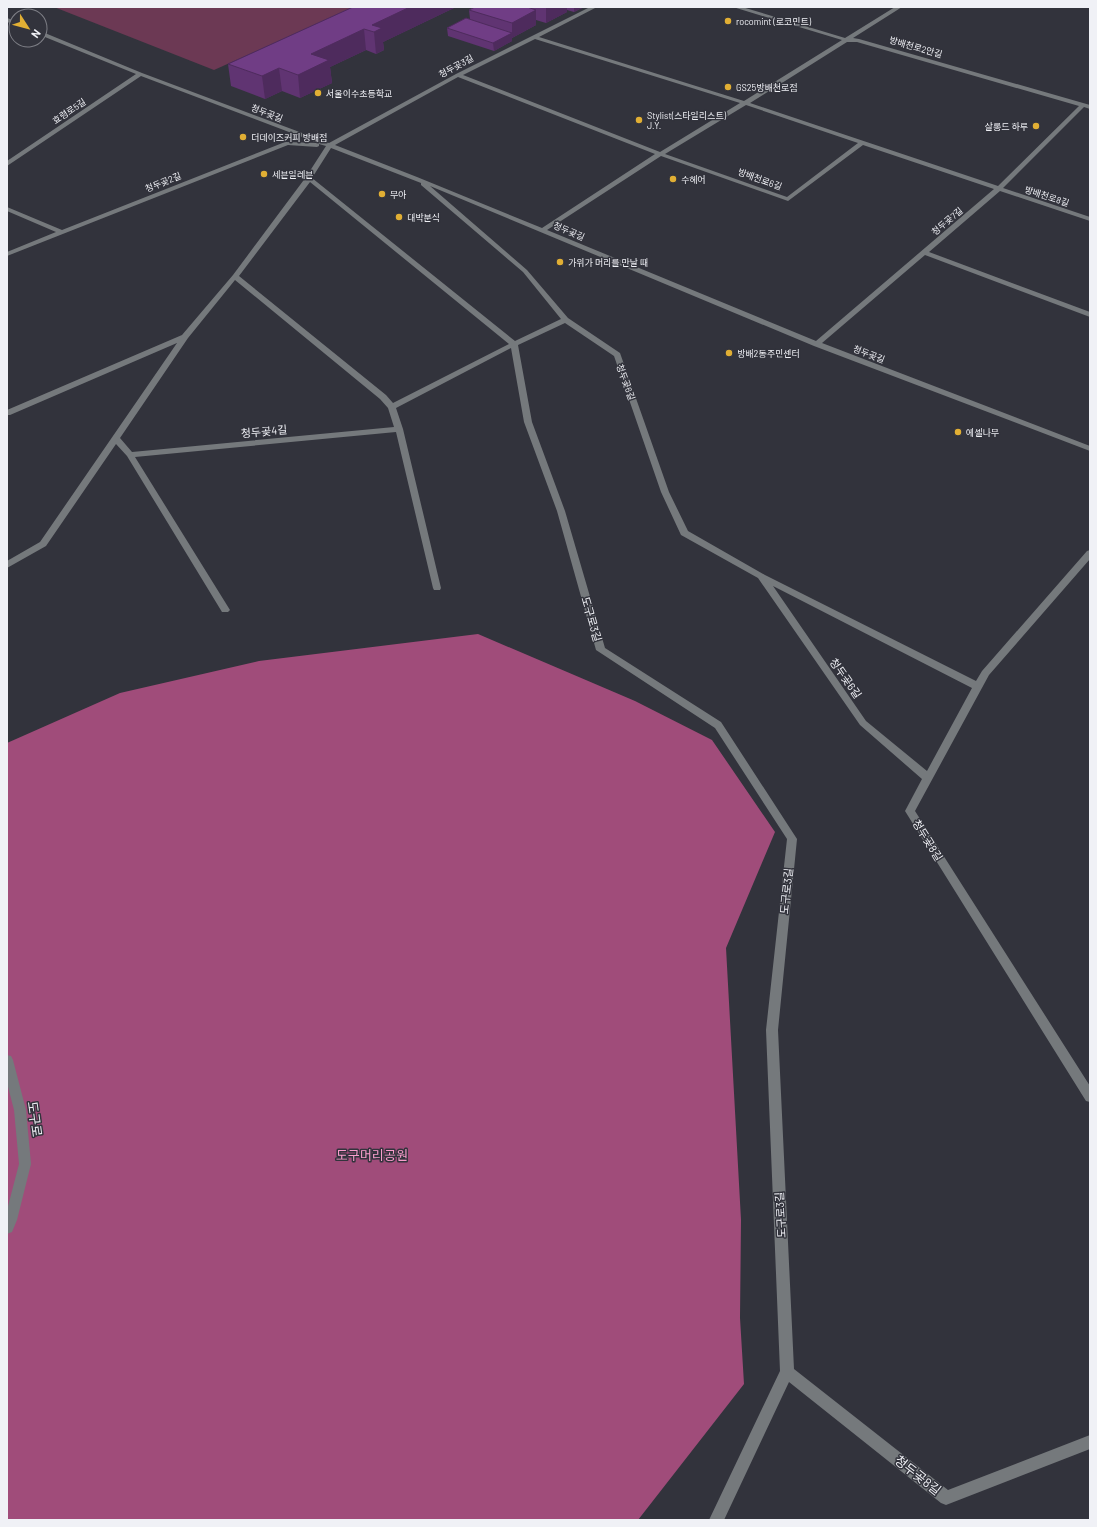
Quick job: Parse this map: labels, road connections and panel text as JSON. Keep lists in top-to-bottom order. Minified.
{"streets":{"street":["방배천로2안길","청두곶3길","효령로5길","청두곶길","방배천로6길","청두곶2길","방배천로8길","청두곶7길","청두곶6길","청두곶4길","도구로3길","청두곶8길","도구로"]},"crossings":[["방배천로2안길","청두곶7길"],["청두곶3길","청두곶길"],["청두곶3길","방배천로6길"],["청두곶3길","청두곶2길"],["효령로5길","청두곶길"],["청두곶길","청두곶2길"],["청두곶길","청두곶7길"],["청두곶길","청두곶6길"],["방배천로8길","청두곶7길"],["청두곶6길","청두곶8길"],["도구로3길","청두곶8길"]],"parks":["도구머리공원"],"places":["rocomint (로코민트)","GS25방배천로점","서울이수초등학교","Stylist(스타일리스트) J.Y.","살롱드 하루","더데이즈커피 방배점","세븐일레븐","수헤어","무아","대박분식","가위가 머리를 만날 때","방배2동주민센터","에셀나무"],"north":"bottom right"}
